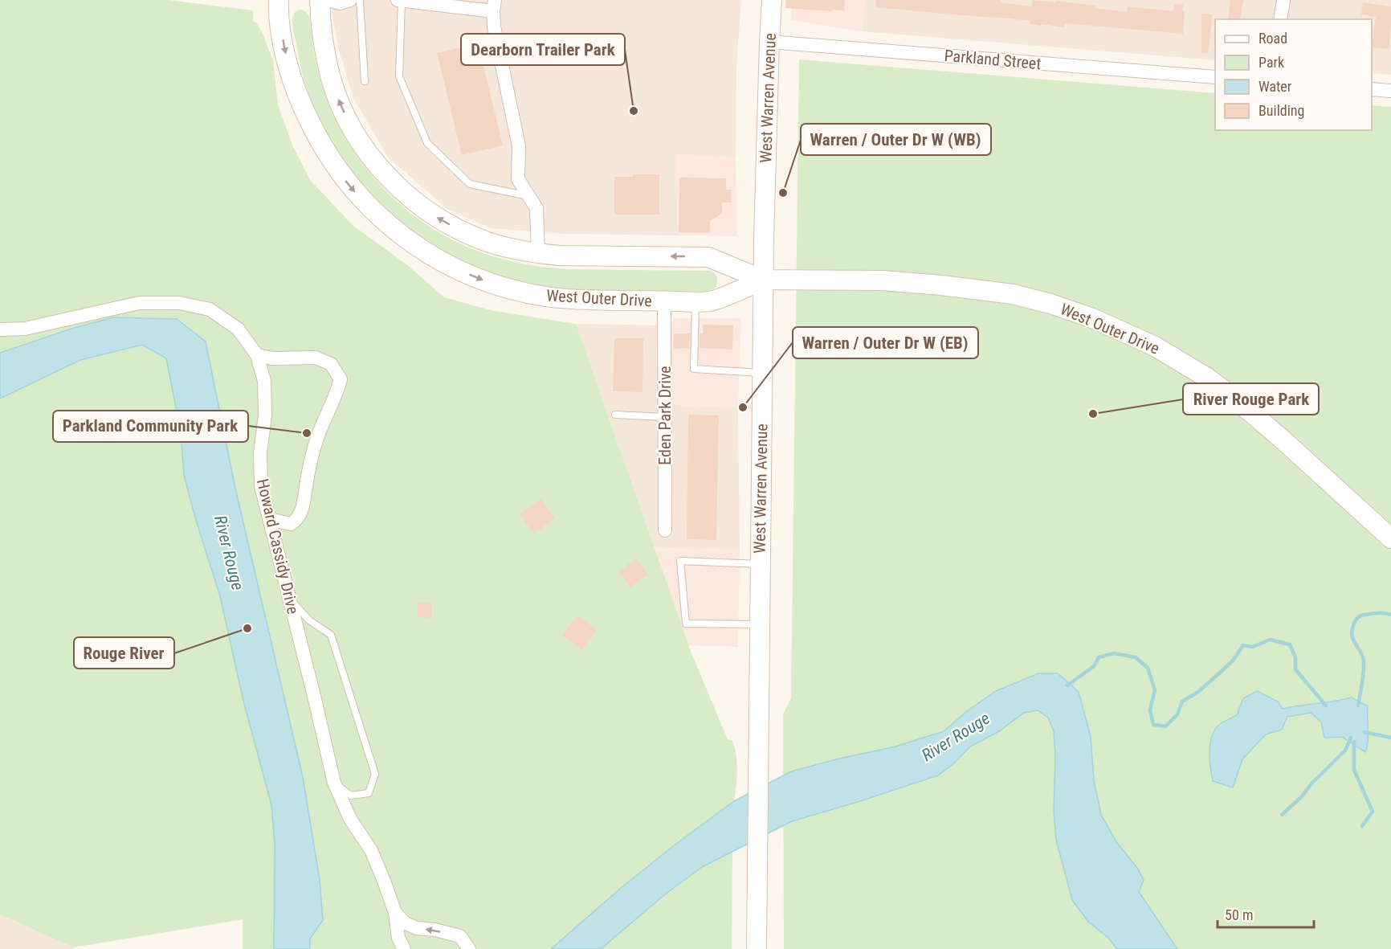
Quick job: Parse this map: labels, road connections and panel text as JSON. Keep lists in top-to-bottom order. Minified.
{"streets":{"main road":["West Warren Avenue","West Outer Drive"],"street":["Parkland Street","Eden Park Drive","Howard Cassidy Drive"]},"crossings":[["Parkland Street","West Warren Avenue"],["West Warren Avenue","West Outer Drive"],["West Outer Drive","Eden Park Drive"]],"water":["River Rouge"],"places":["Dearborn Trailer Park","Warren / Outer Dr W (WB)","Warren / Outer Dr W (EB)","River Rouge Park","Parkland Community Park","Rouge River"],"legend":["Road","Park","Water","Building"],"scale_bar":"50 m"}
